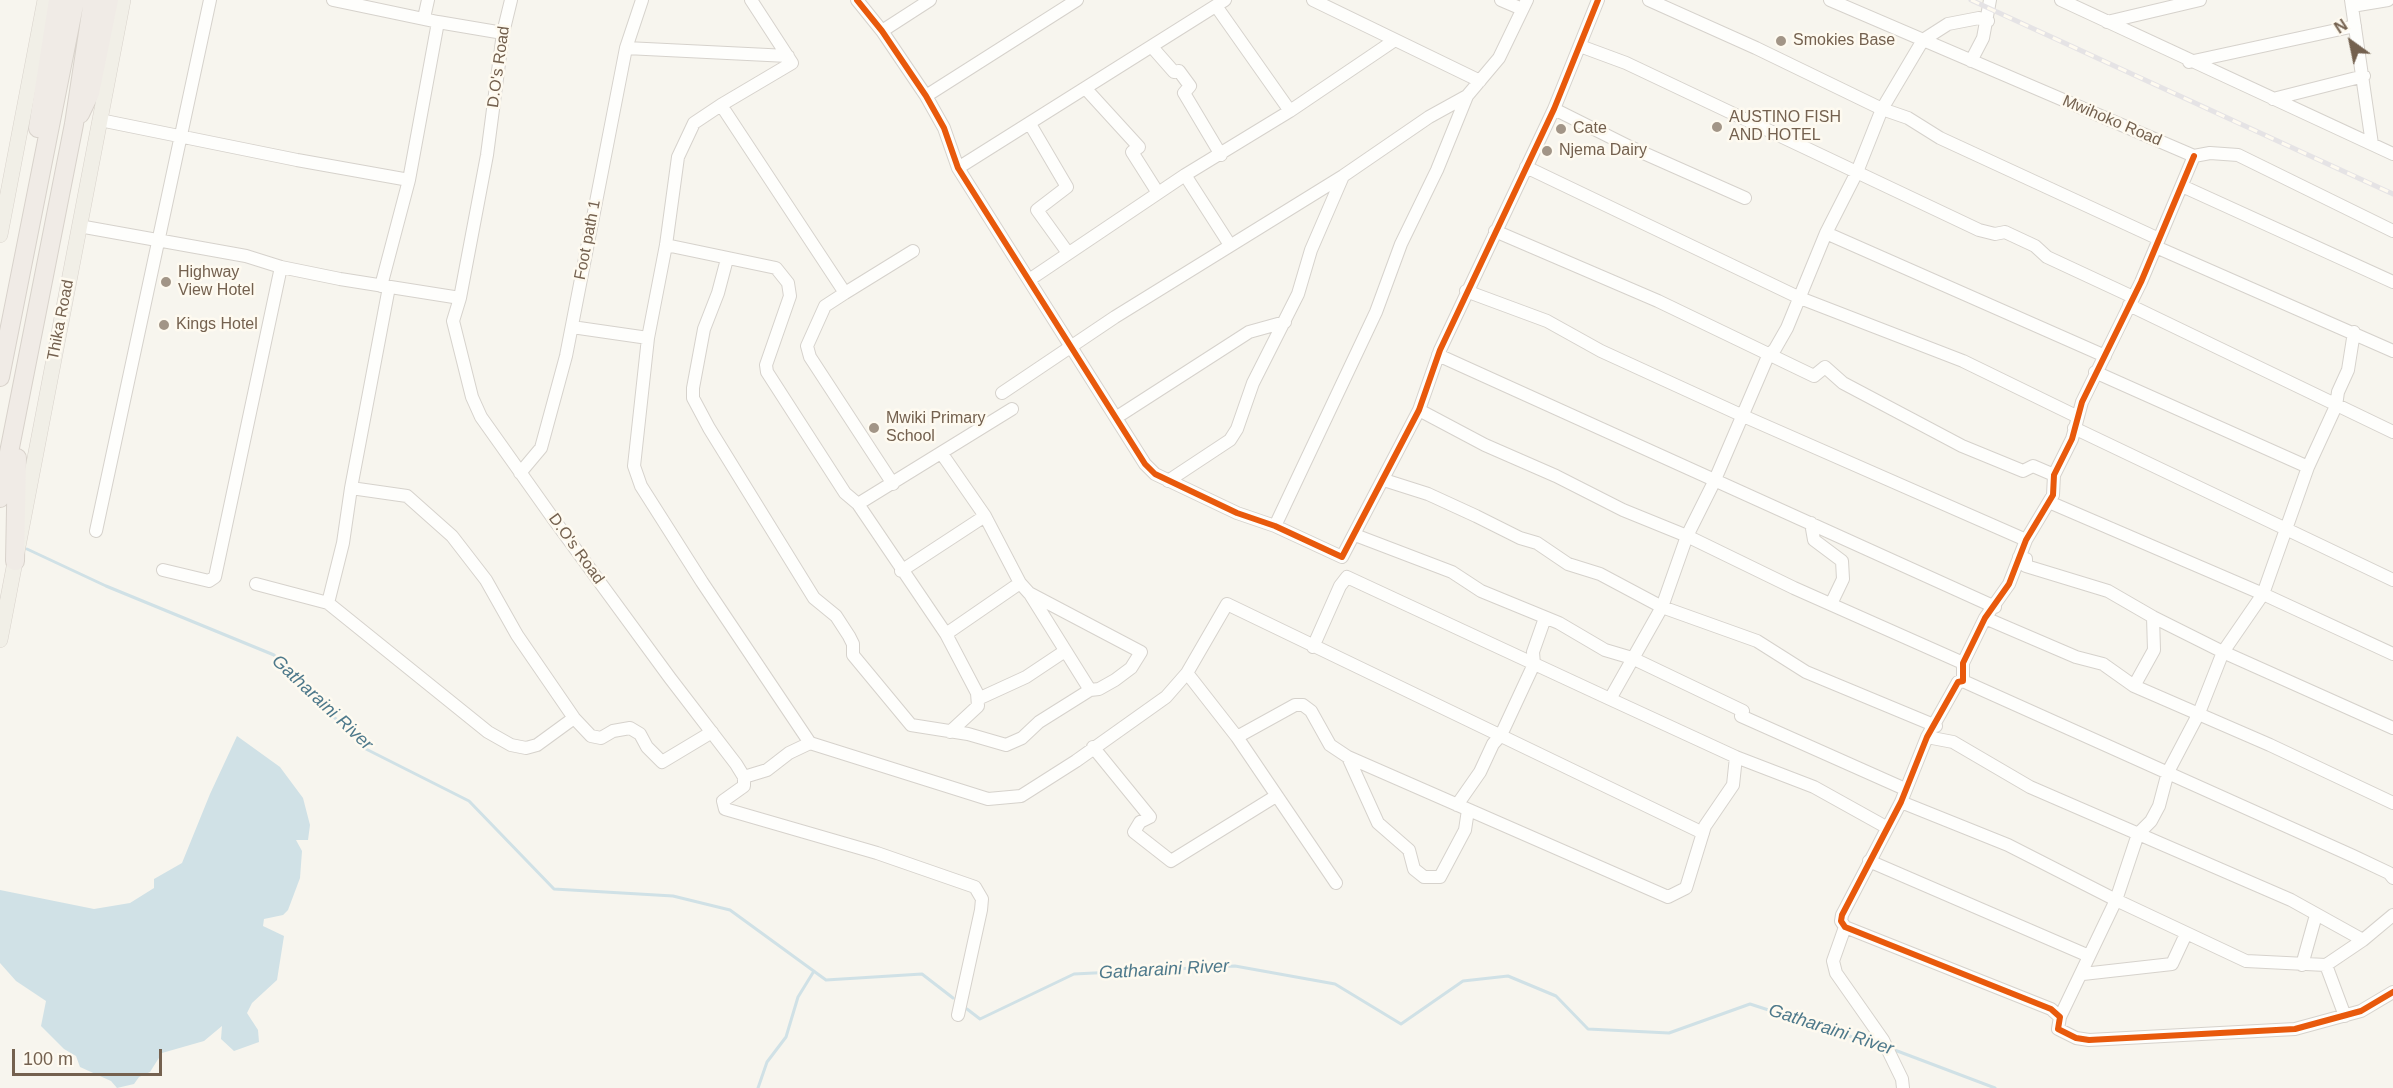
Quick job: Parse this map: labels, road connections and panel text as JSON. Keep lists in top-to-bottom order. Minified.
{"streets":{"highway":["Thika Road"],"street":["D.O's Road","Mwihoko Road","Foot path 1"]},"crossings":[["D.O's Road","Foot path 1"]],"water":["Gatharaini River"],"places":["Smokies Base","AUSTINO FISH AND HOTEL","Cate","Njema Dairy","Highway View Hotel","Kings Hotel","Mwiki Primary School"],"scale_bar":"100 m","north":"top left"}
